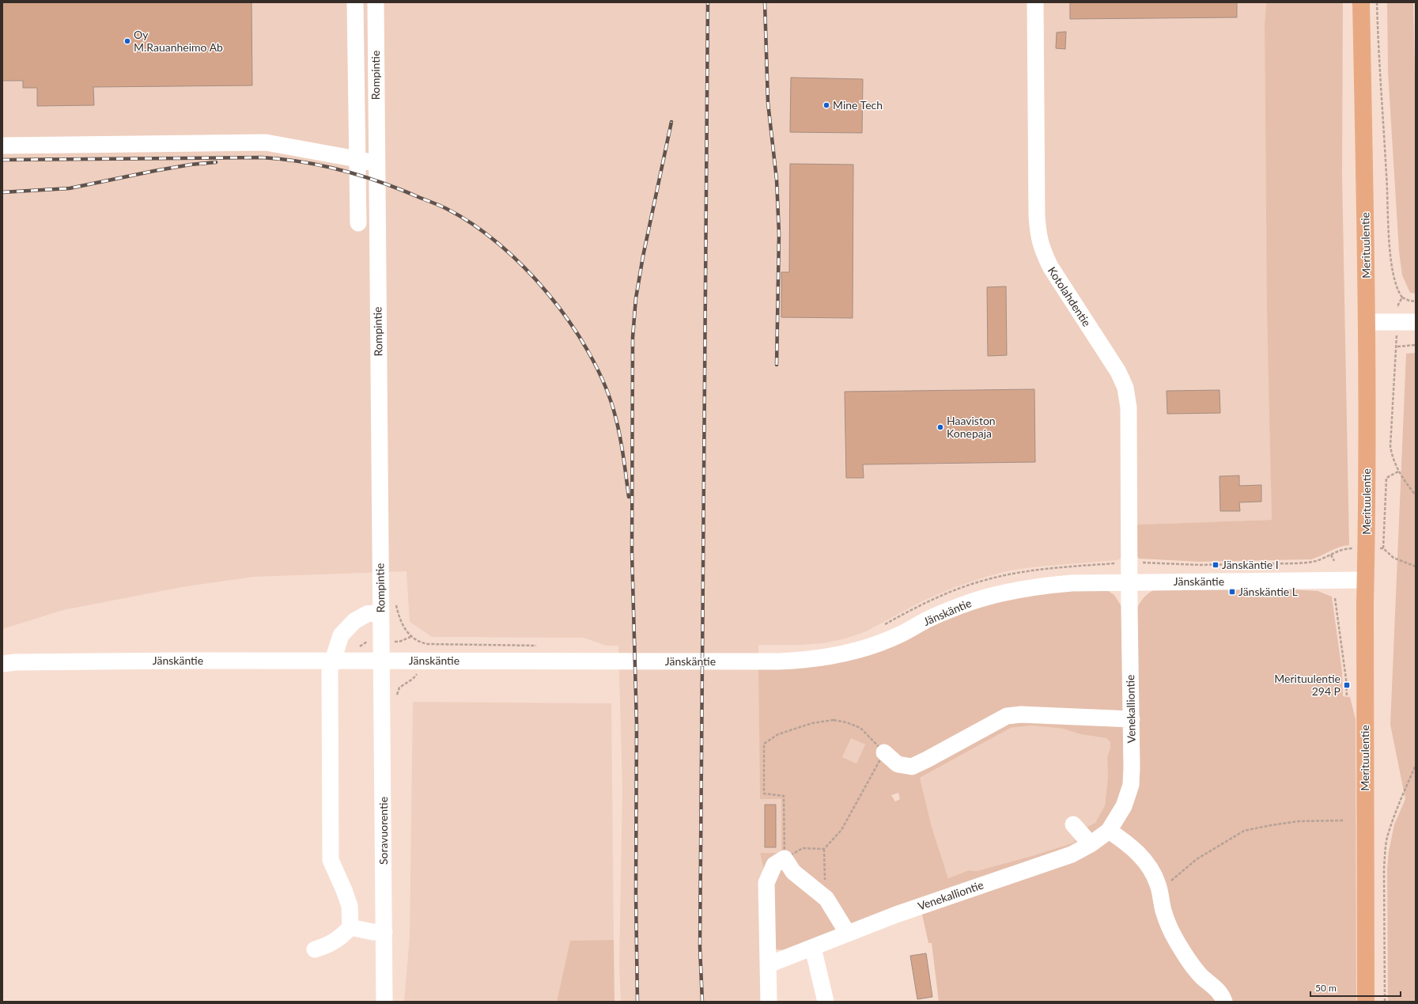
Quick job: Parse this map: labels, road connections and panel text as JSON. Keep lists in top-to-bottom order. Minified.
{"streets":{"main road":["Merituulentie"],"street":["Rompintie","Kotolahdentie","Jänskäntie","Venekalliontie","Soravuorentie"]},"crossings":[["Rompintie","Jänskäntie"],["Rompintie","Soravuorentie"],["Merituulentie","Jänskäntie"],["Kotolahdentie","Jänskäntie"],["Kotolahdentie","Venekalliontie"],["Jänskäntie","Venekalliontie"],["Jänskäntie","Soravuorentie"]],"places":{"other":["Oy M.Rauanheimo Ab","Mine Tech","Haaviston Konepaja"],"transit":["Jänskäntie I","Jänskäntie L","Merituulentie 294 P"]},"scale_bar":"50 m"}
